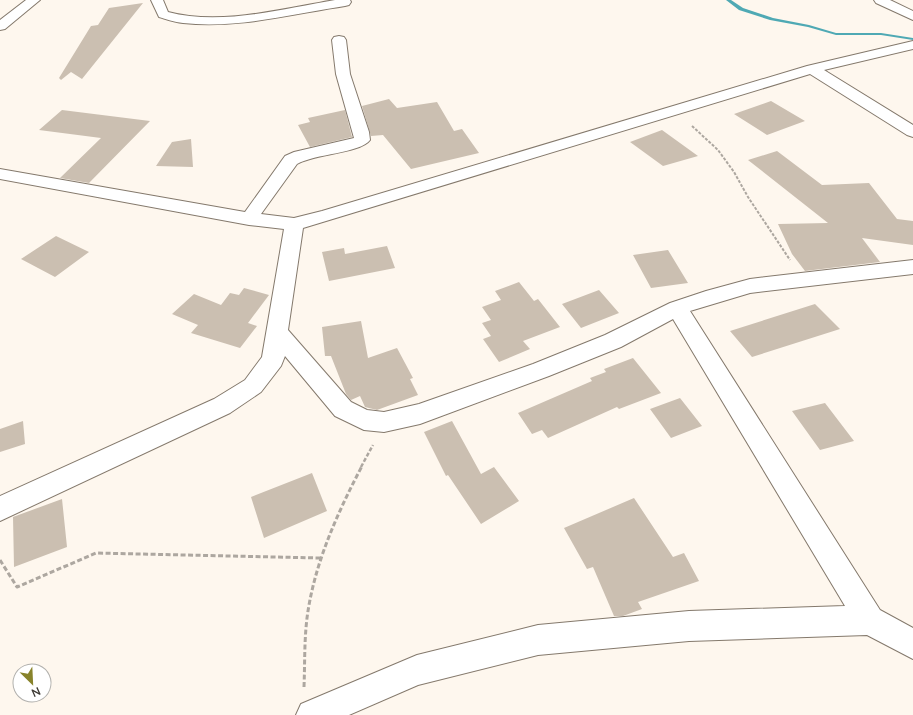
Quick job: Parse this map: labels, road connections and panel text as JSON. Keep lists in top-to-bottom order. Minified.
{"north":"bottom right"}
